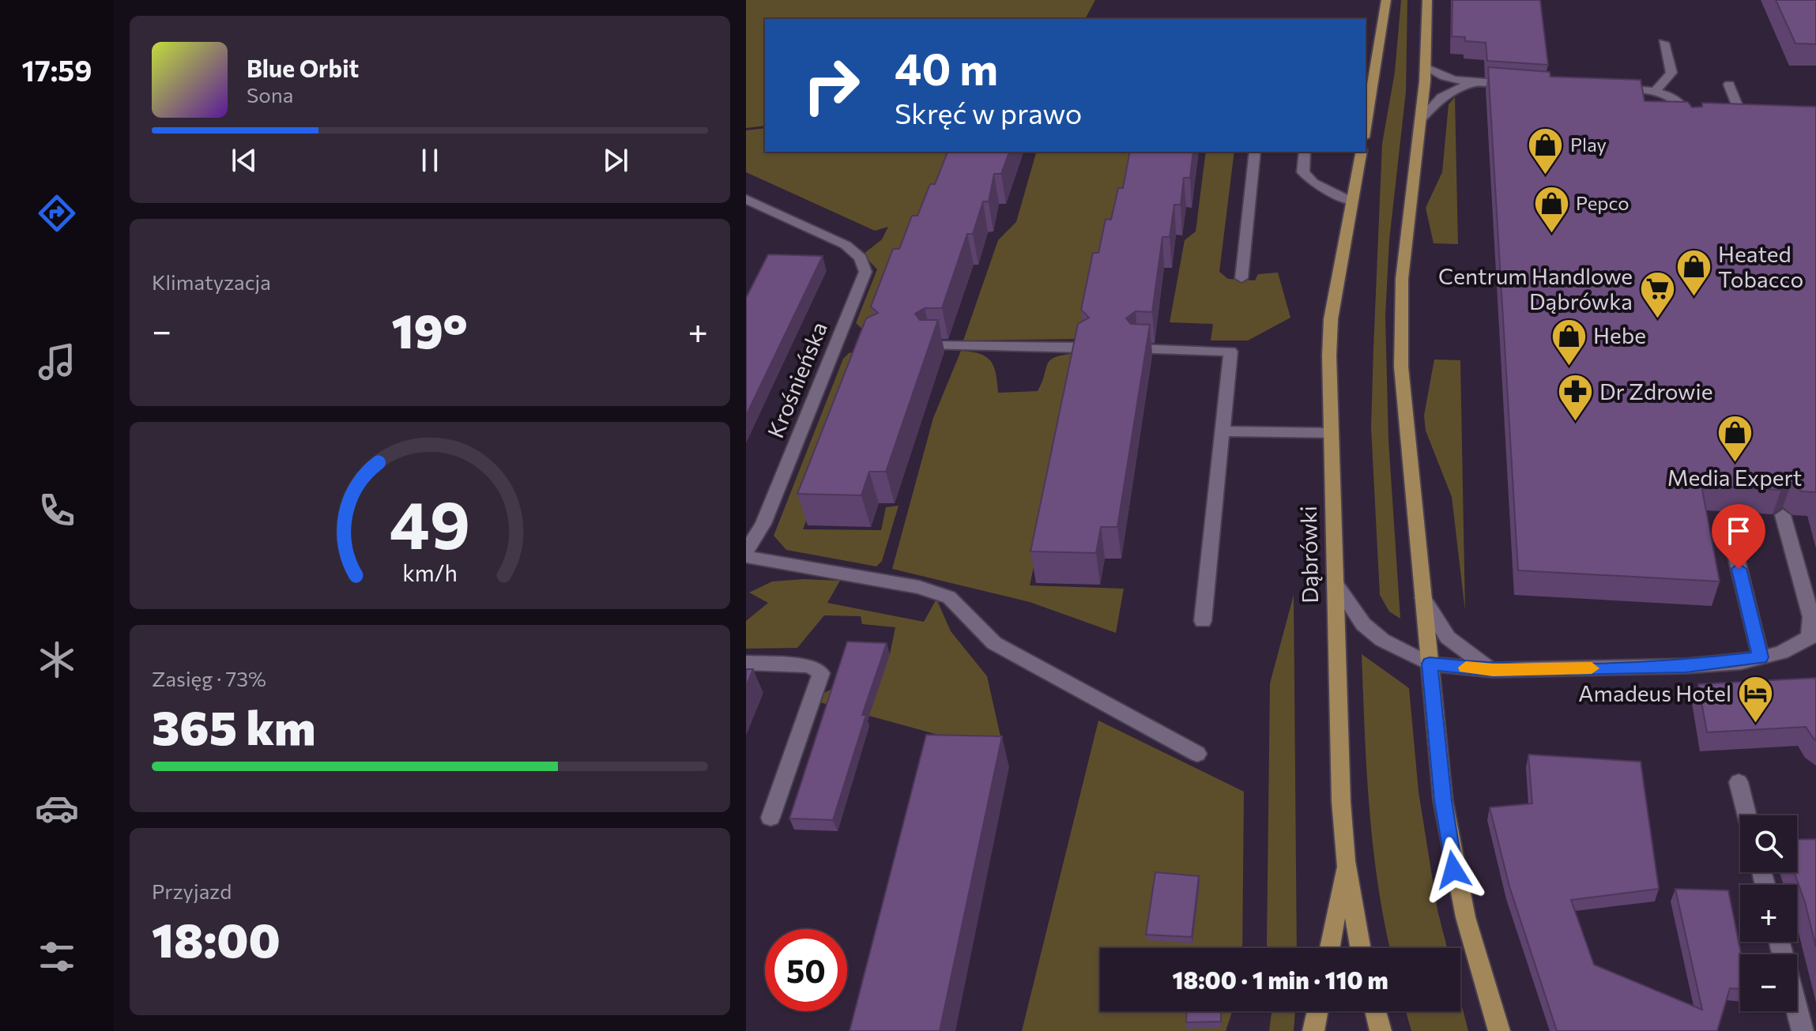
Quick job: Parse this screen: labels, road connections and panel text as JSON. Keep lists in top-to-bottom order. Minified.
{"streets":{"main road":["Dąbrówki"],"street":["Krośnieńska"]},"places":{"shop":["Play","Pepco","Heated Tobacco","Hebe","Media Expert"],"supermarket":["Centrum Handlowe Dąbrówka"],"pharmacy":["Dr Zdrowie"],"hotel":["Amadeus Hotel"]},"page":{"tabs":"17:59","turn":["40 m","Skręć w prawo"],"song":["Blue Orbit","Sona"],"tile":["Klimatyzacja",["Zasięg · 73%","365 km"],["Przyjazd","18:00"]],"heat":["−","19°","+"],"map_buttons":["+","−"],"limit":"50","trip":"18:00 · 1 min · 110 m","gauge":["49","km/h"]}}
